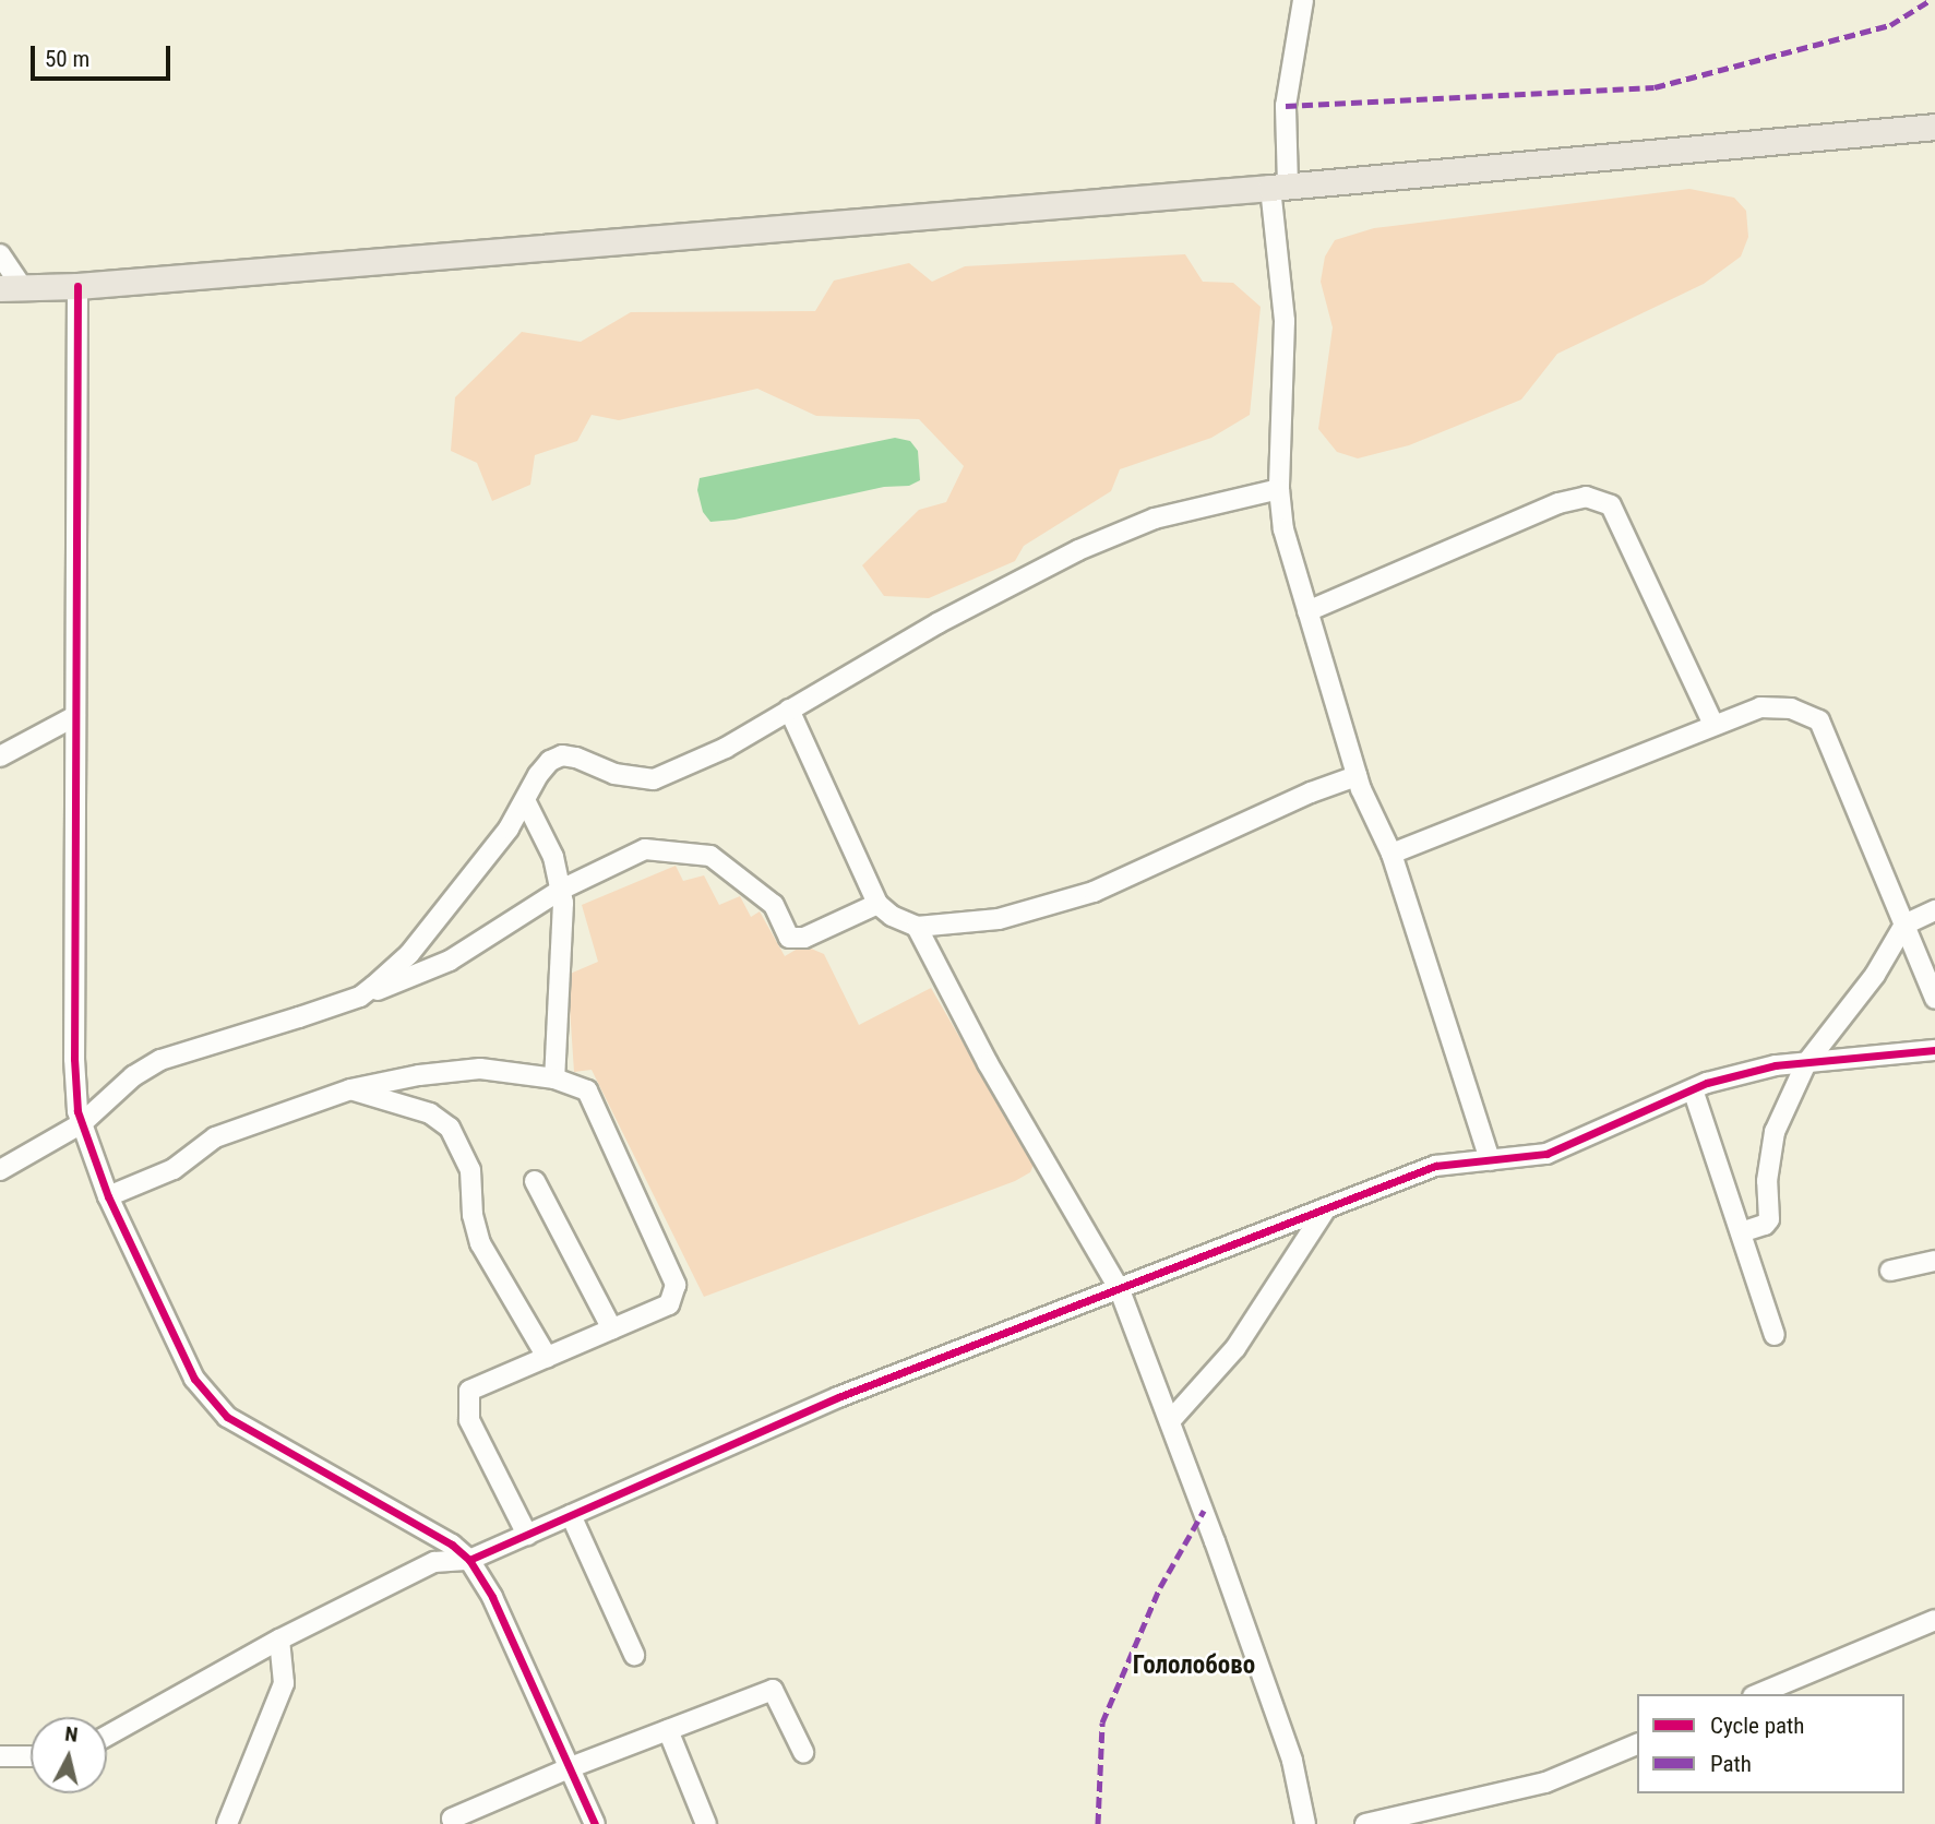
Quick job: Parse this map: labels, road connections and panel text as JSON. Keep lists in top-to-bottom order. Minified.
{"districts":["Гололобово"],"legend":["Cycle path","Path"],"scale_bar":"50 m","north":"top"}
